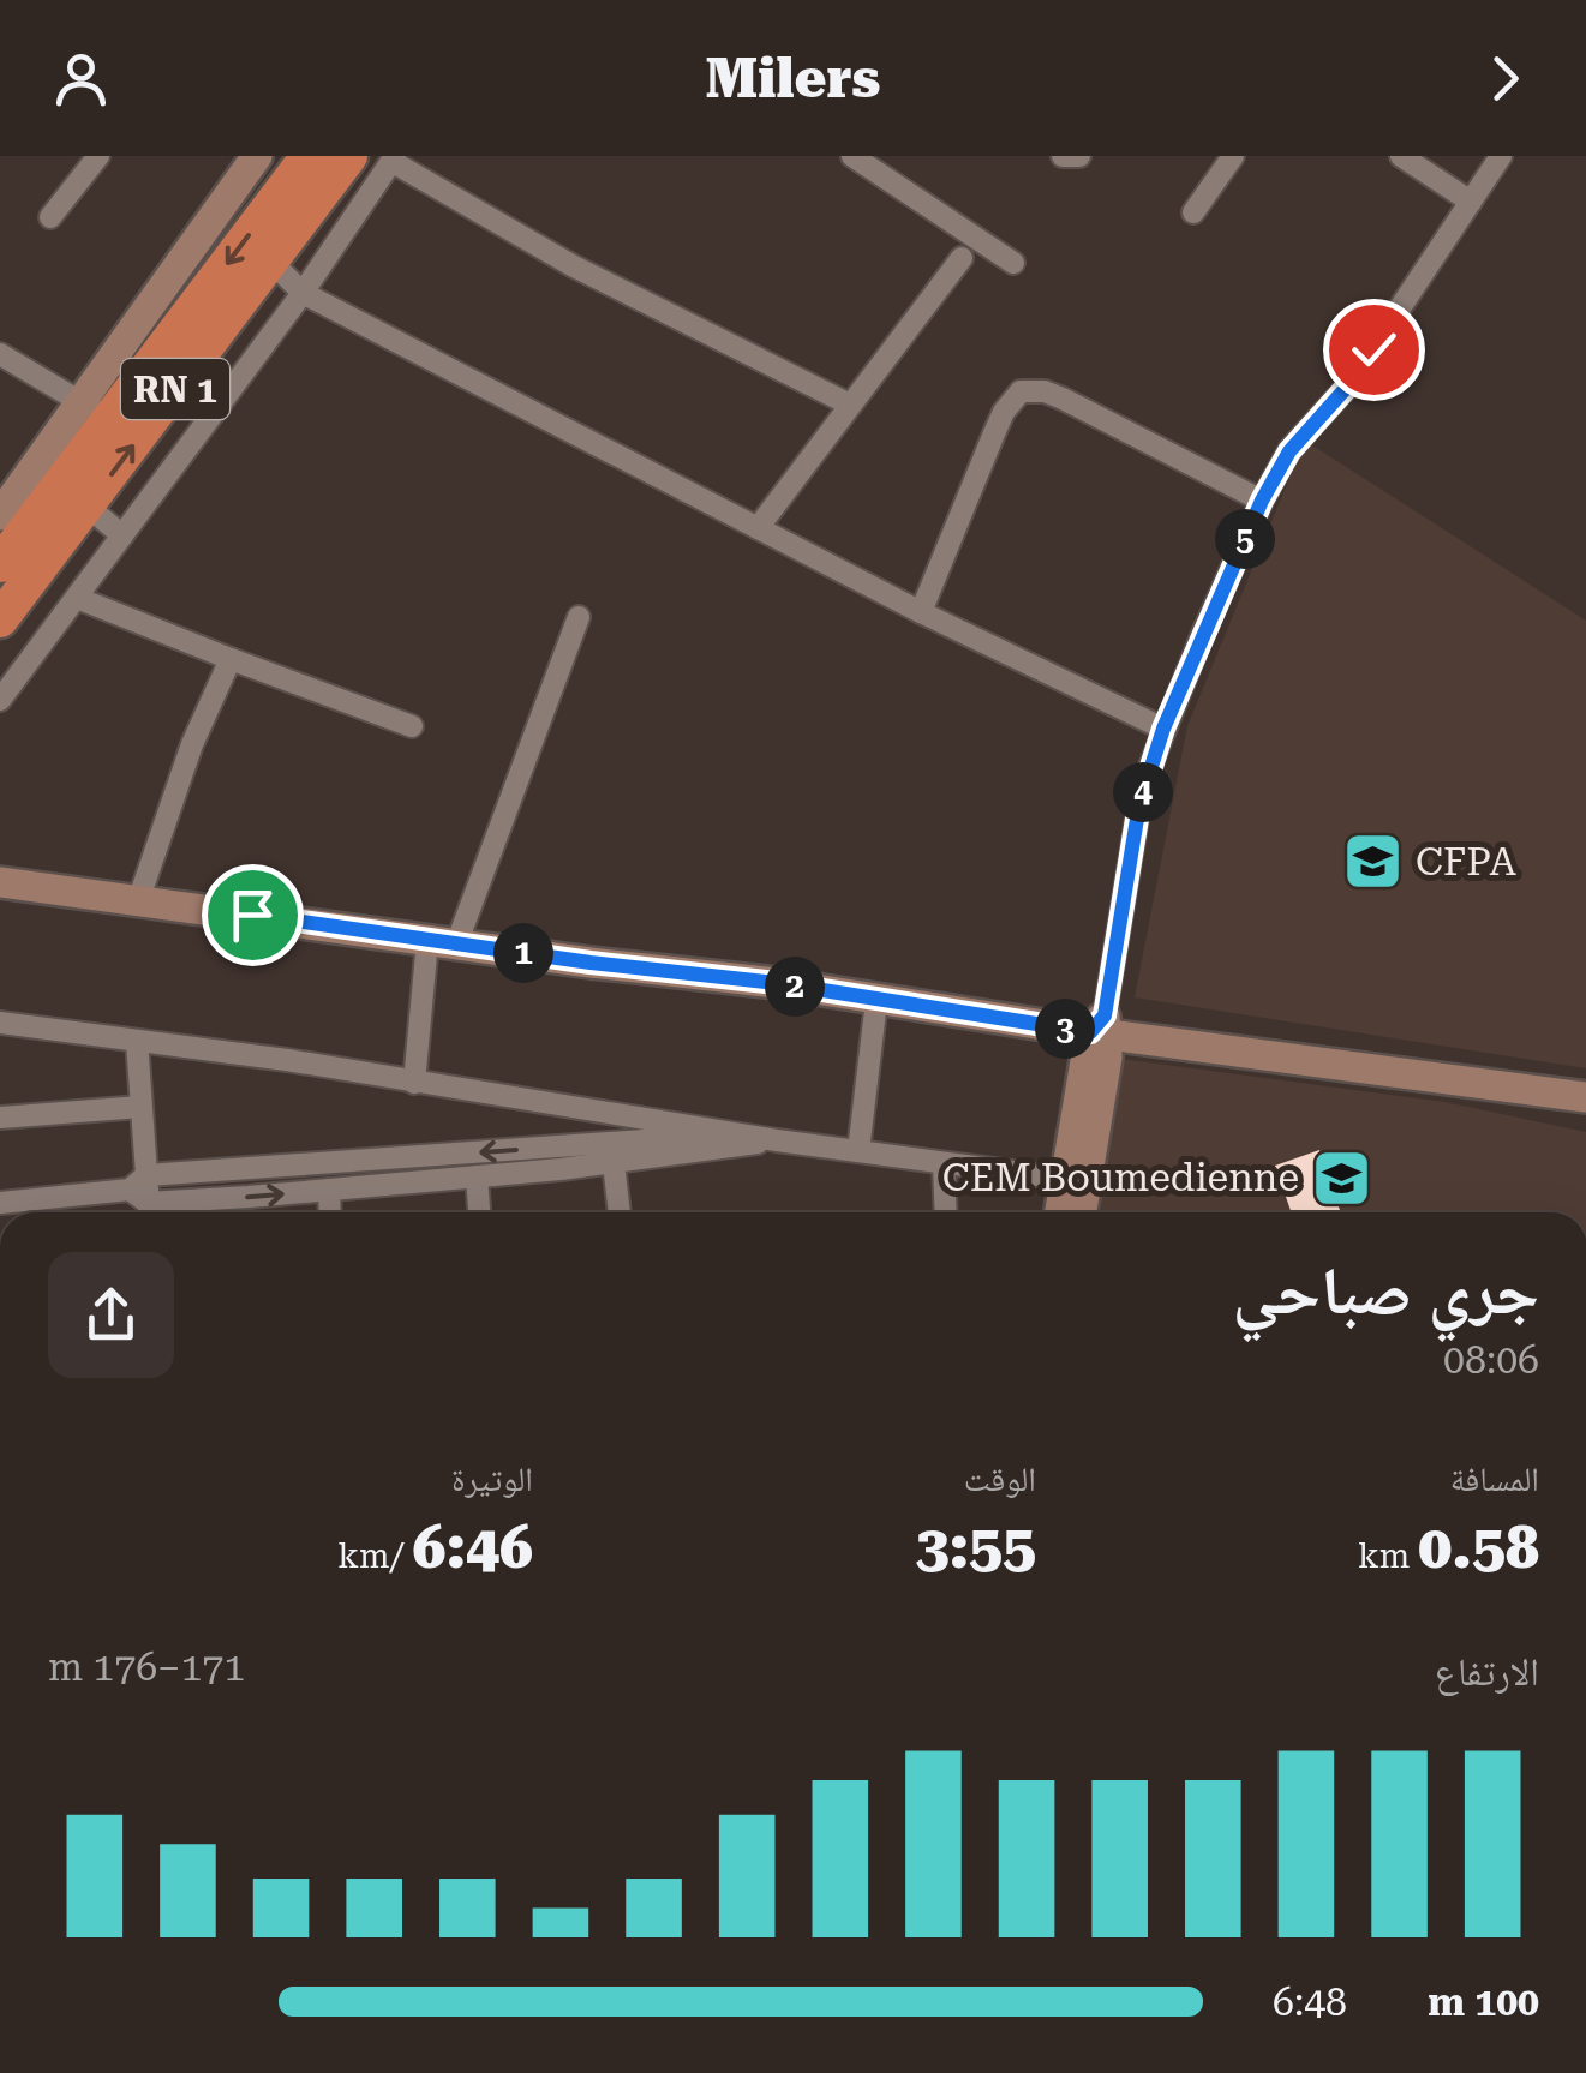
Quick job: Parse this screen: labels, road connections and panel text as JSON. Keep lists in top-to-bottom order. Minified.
{"streets":{"highway":["RN 1"]},"places":{"school or university":["CFPA","CEM Boumedienne"]},"page":{"header":"Milers","pins":["5","4","1","2","3"],"heading":["جري صباحي","08:06"],"stats":[["المسافة","0.58 km"],["الوقت","3:55"],["الوتيرة","6:46 /km"]],"chart":["الارتفاع","171–176 m"],"list":[{"name":"100 m","note":"6:48"}]}}
